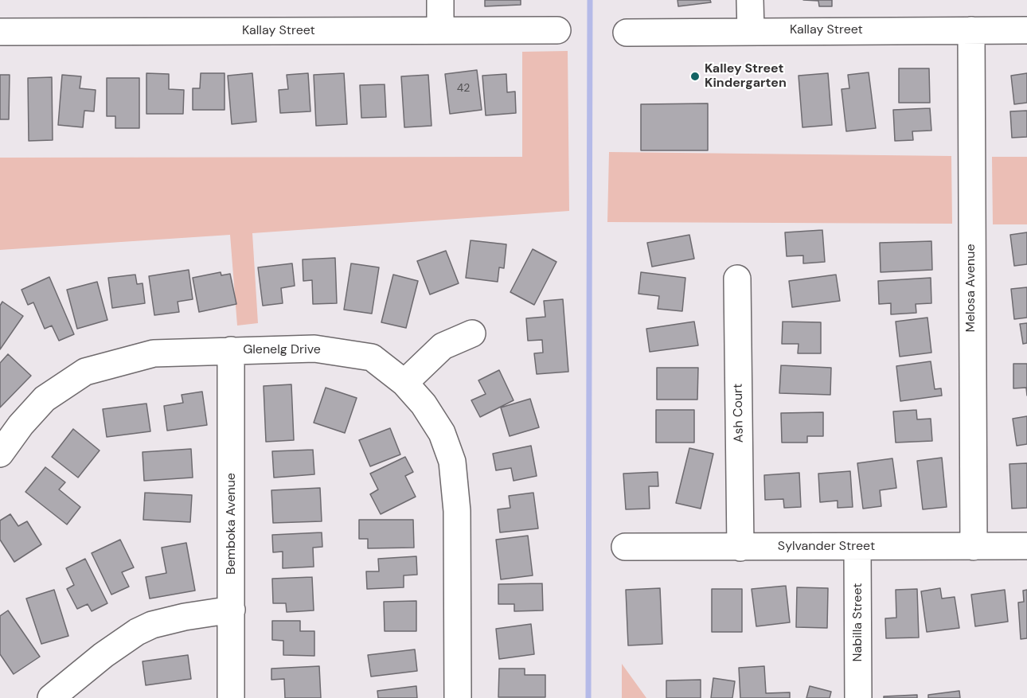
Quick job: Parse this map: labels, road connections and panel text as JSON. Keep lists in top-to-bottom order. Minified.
{"streets":{"street":["Kallay Street","Melosa Avenue","Glenelg Drive","Ash Court","Bemboka Avenue","Sylvander Street","Nabilla Street"]},"crossings":[["Kallay Street","Melosa Avenue"],["Melosa Avenue","Sylvander Street"],["Glenelg Drive","Bemboka Avenue"],["Ash Court","Sylvander Street"],["Sylvander Street","Nabilla Street"]],"places":["Kalley Street Kindergarten"],"house_numbers":["42"]}
